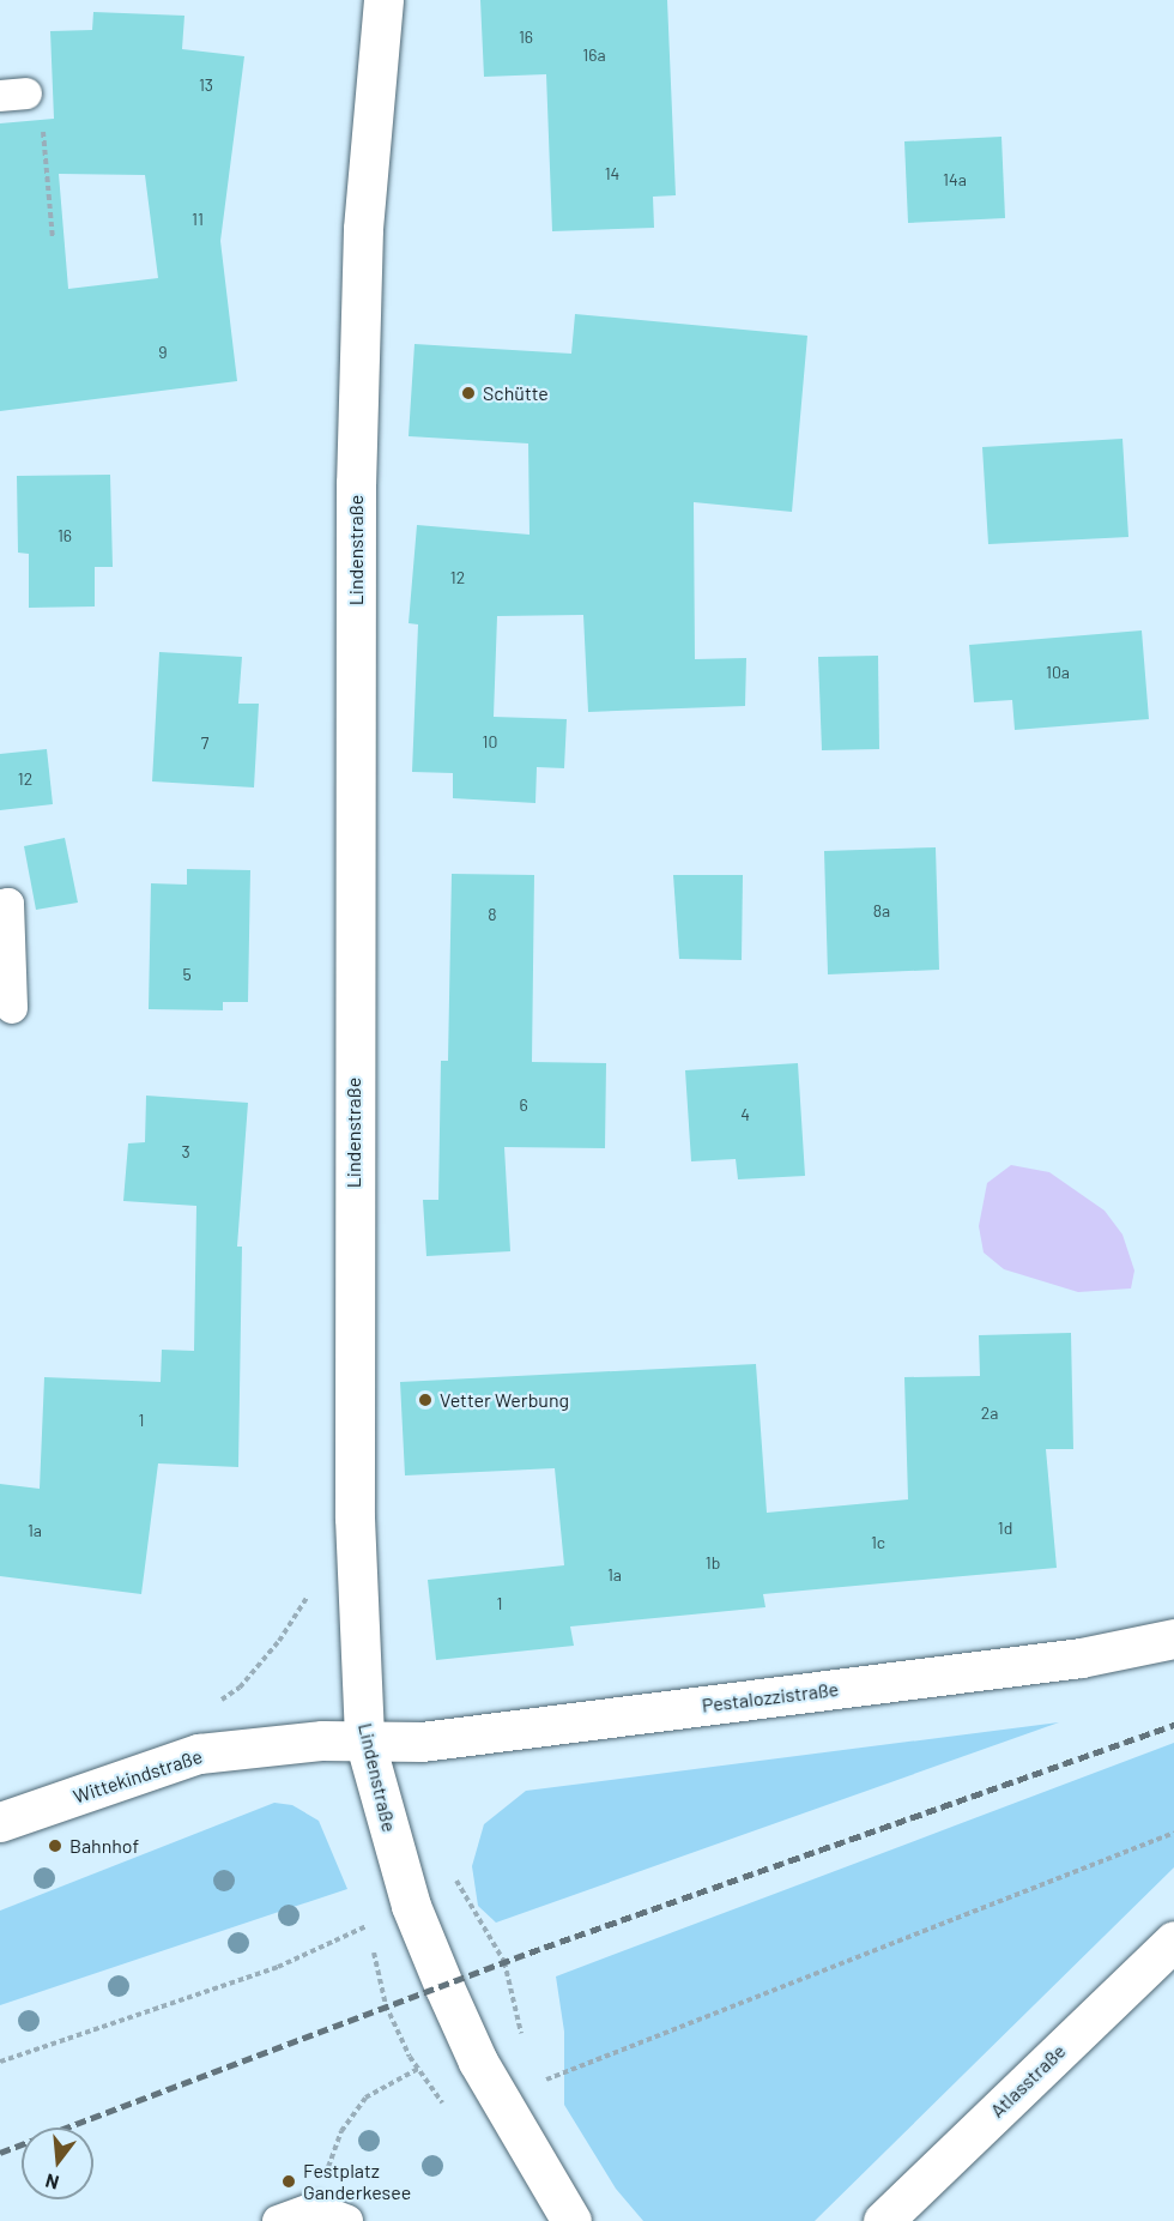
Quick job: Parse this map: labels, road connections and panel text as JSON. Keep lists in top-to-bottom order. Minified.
{"streets":{"street":["Lindenstraße","Pestalozzistraße","Wittekindstraße","Atlasstraße"]},"crossings":[["Lindenstraße","Pestalozzistraße"],["Lindenstraße","Wittekindstraße"],["Pestalozzistraße","Wittekindstraße"]],"places":["Schütte","Vetter Werbung","Bahnhof","Festplatz Ganderkesee"],"house_numbers":["16","16a","13","14","14a","11","9","16","12","10a","10","7","12","8a","8","5","6","4","3","2a","1","1d","1a","1c","1b","1a","1"],"north":"bottom"}
